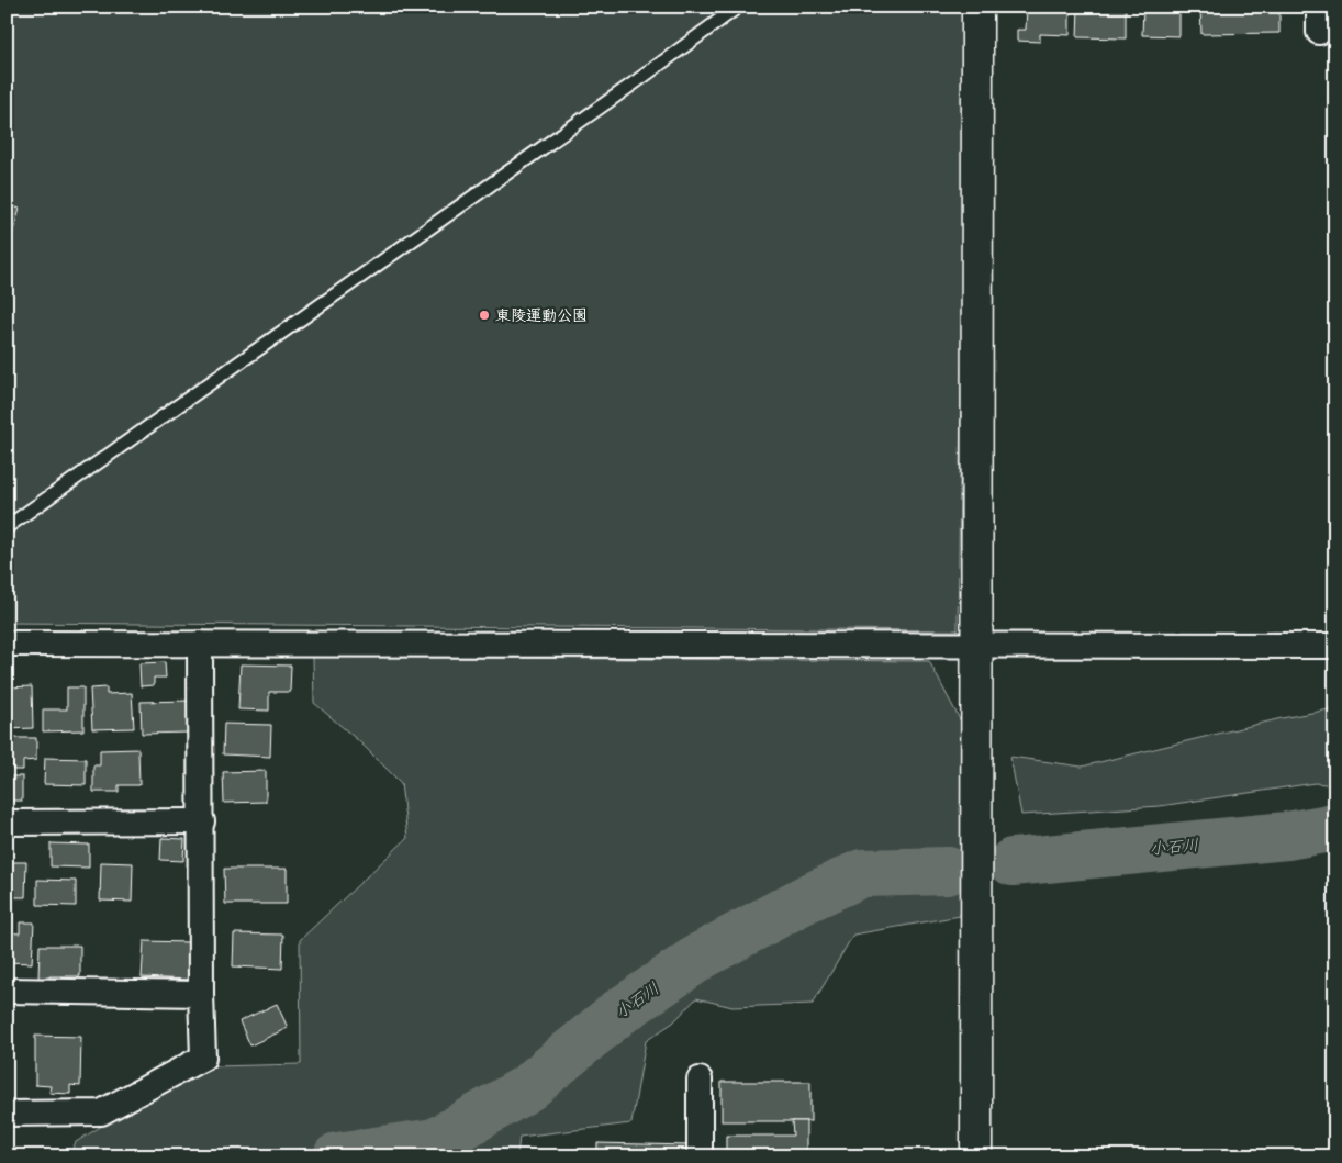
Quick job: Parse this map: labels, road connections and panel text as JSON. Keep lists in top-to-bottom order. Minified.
{"water":["小石川"],"places":["東陵運動公園"]}
